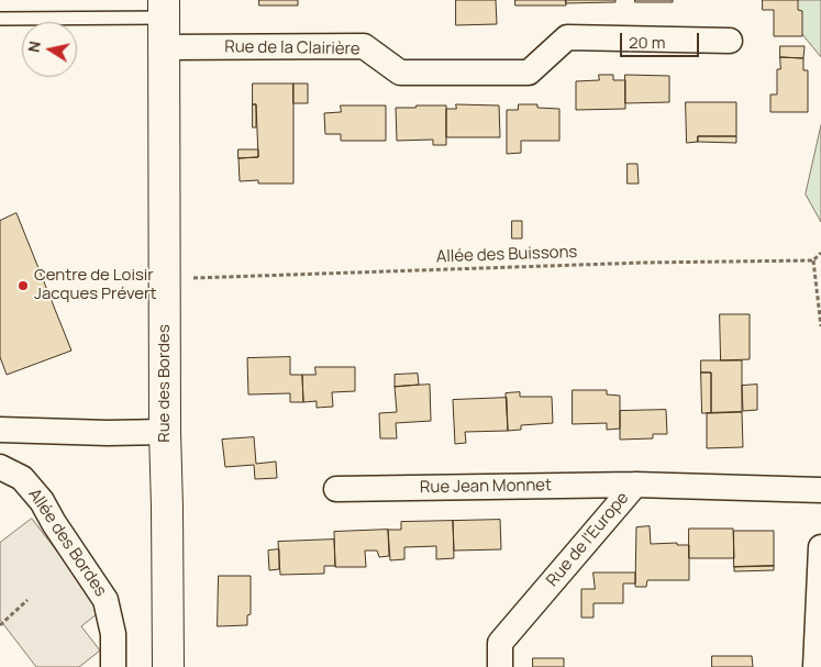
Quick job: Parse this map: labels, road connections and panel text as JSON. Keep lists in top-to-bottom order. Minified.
{"streets":{"street":["Rue de la Clairière","Rue des Bordes","Rue Jean Monnet","Rue de l'Europe","Allée des Bordes"],"path":["Allée des Buissons"]},"crossings":[["Rue de la Clairière","Rue des Bordes"],["Rue Jean Monnet","Rue de l'Europe"]],"places":["Centre de Loisir Jacques Prévert"],"scale_bar":"20 m","north":"left"}
